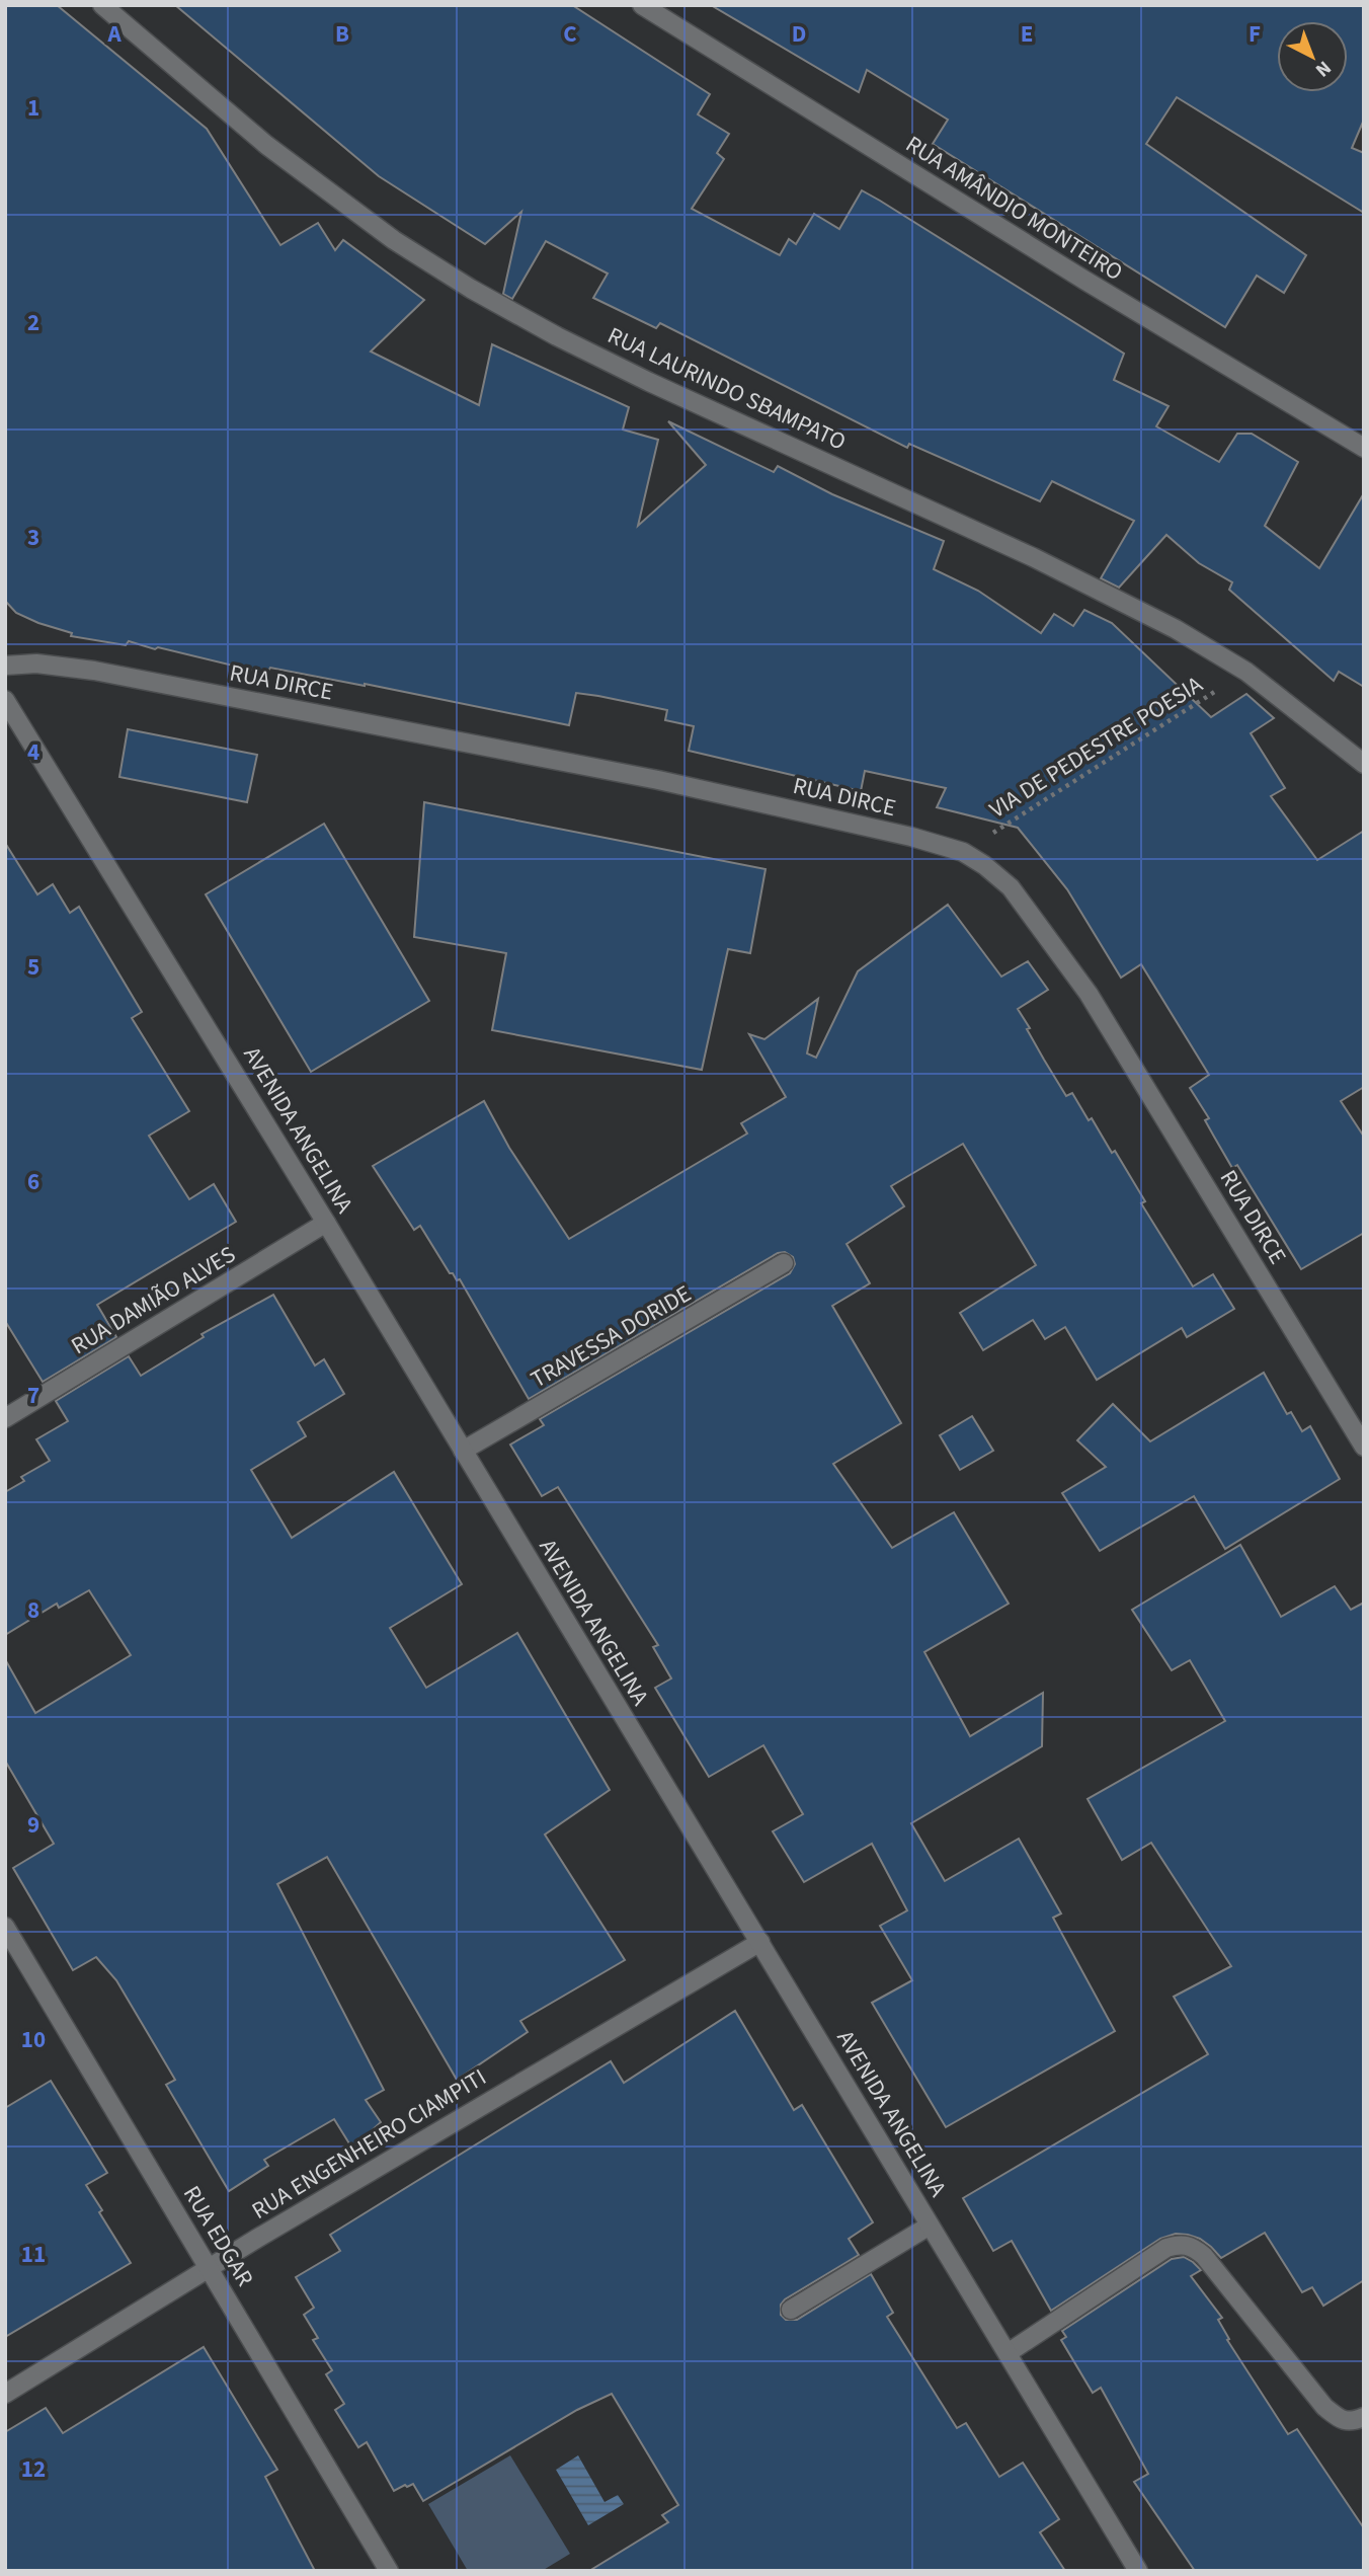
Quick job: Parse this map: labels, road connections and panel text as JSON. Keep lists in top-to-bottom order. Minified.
{"streets":{"street":["RUA AMÂNDIO MONTEIRO","RUA LAURINDO SBAMPATO","RUA DIRCE","AVENIDA ANGELINA","RUA DAMIÃO ALVES","TRAVESSA DORIDE","RUA ENGENHEIRO CIAMPITI","RUA EDGAR"],"path":["VIA DE PEDESTRE POESIA"]},"crossings":[["RUA LAURINDO SBAMPATO","VIA DE PEDESTRE POESIA"],["RUA DIRCE","VIA DE PEDESTRE POESIA"],["AVENIDA ANGELINA","RUA DAMIÃO ALVES"],["AVENIDA ANGELINA","TRAVESSA DORIDE"],["AVENIDA ANGELINA","RUA ENGENHEIRO CIAMPITI"],["RUA ENGENHEIRO CIAMPITI","RUA EDGAR"]],"north":"bottom right","grid":{"columns":["A","B","C","D","E","F"],"rows":["1","2","3","4","5","6","7","8","9","10","11","12"]}}
